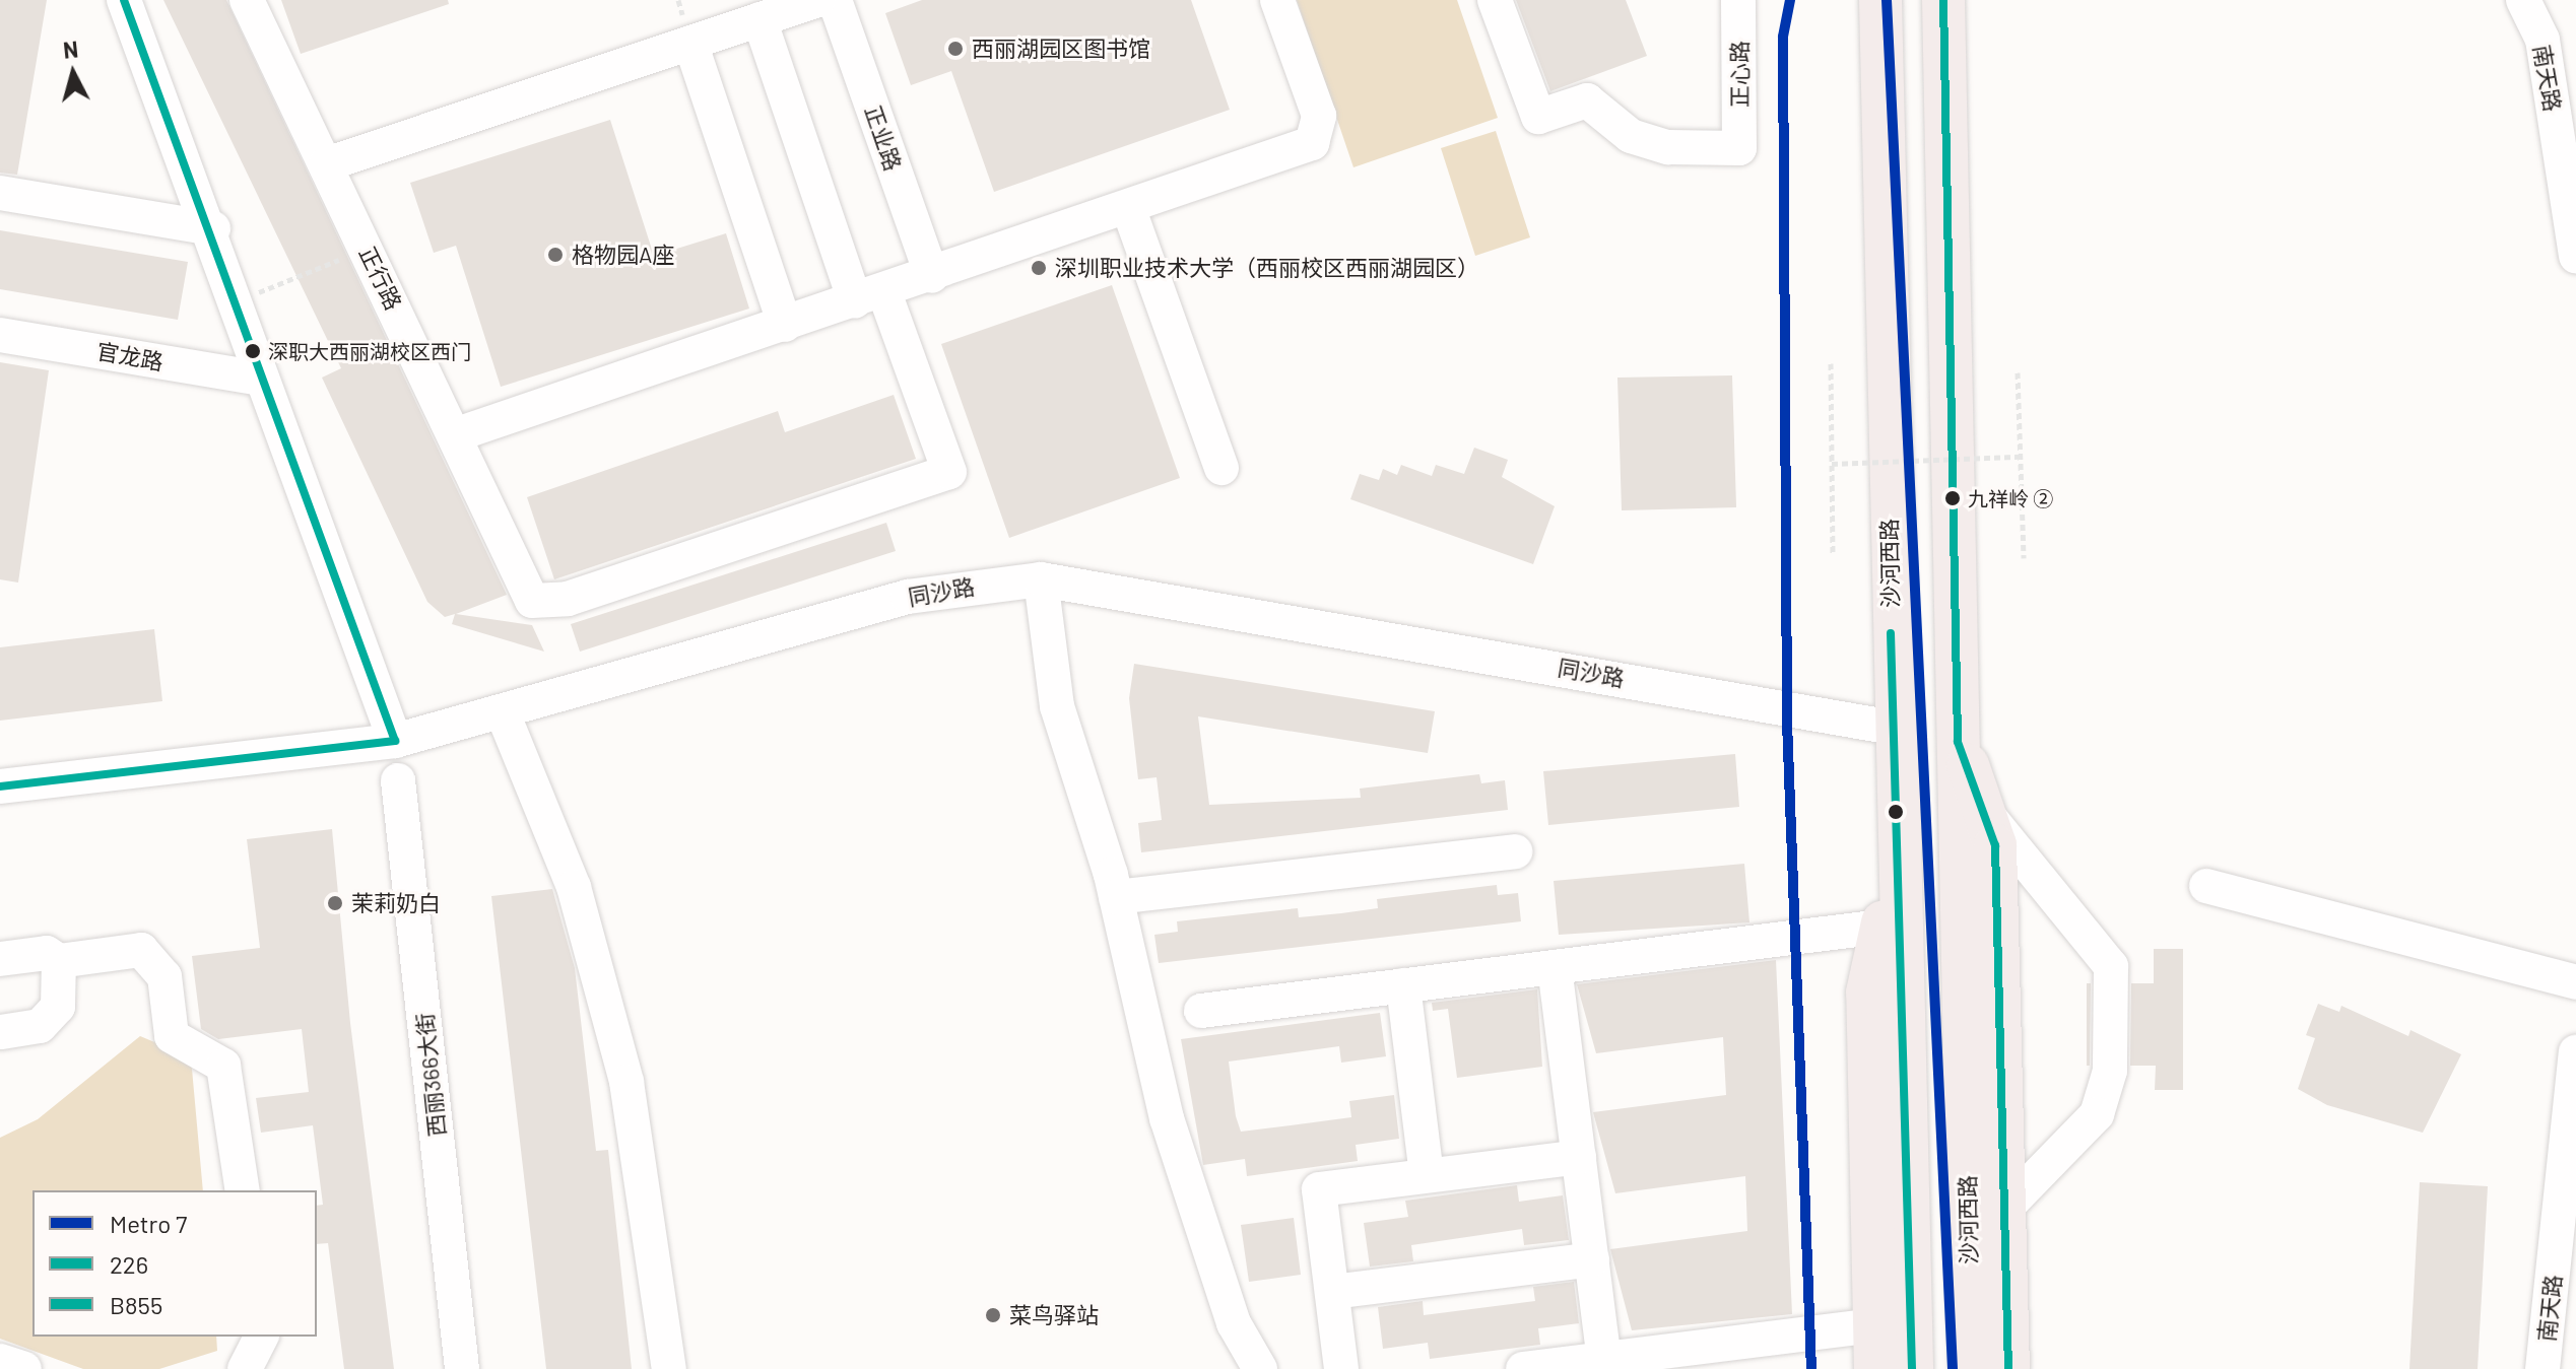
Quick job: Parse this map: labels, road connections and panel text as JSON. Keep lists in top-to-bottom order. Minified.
{"streets":{"main road":["沙河西路"],"street":["正心路","南天路","正业路","正行路","官龙路","同沙路","西丽366大街"]},"crossings":[["沙河西路","同沙路"]],"places":["西丽湖园区图书馆","格物园A座","深圳职业技术大学（西丽校区西丽湖园区）","深职大西丽湖校区西门","九祥岭 ②","茉莉奶白","菜鸟驿站"],"lines":["metro line 7","transit line 226","transit line B855"],"legend":["Metro 7","226","B855"],"north":"top"}
